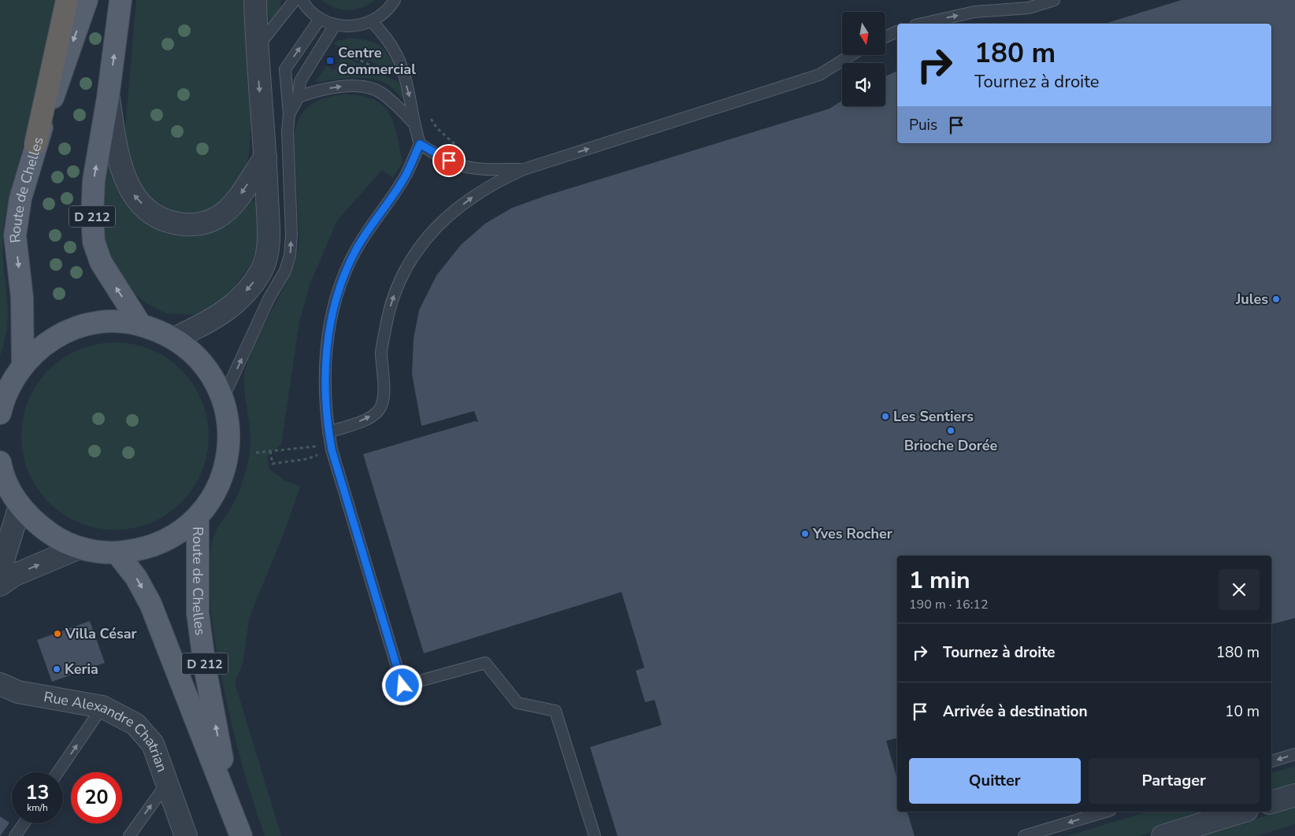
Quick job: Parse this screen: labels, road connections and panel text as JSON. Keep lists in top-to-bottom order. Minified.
{"streets":{"main road":["Route de Chelles","D 212"],"street":["Rue Alexandre Chatrian"]},"places":{"transit":["Centre Commercial"],"other":["Jules","Les Sentiers","Brioche Dorée","Yves Rocher","Villa César","Keria"]},"north":"bottom","page":{"turn":["180 m","Tournez à droite"],"then":"Puis","heading":["1 min","190 m · 16:12"],"list":[{"name":"Tournez à droite","value":"180 m"},{"name":"Arrivée à destination","value":"10 m"}],"buttons":["Quitter","Partager"],"speed":"13 km/h","limit":"20"}}
